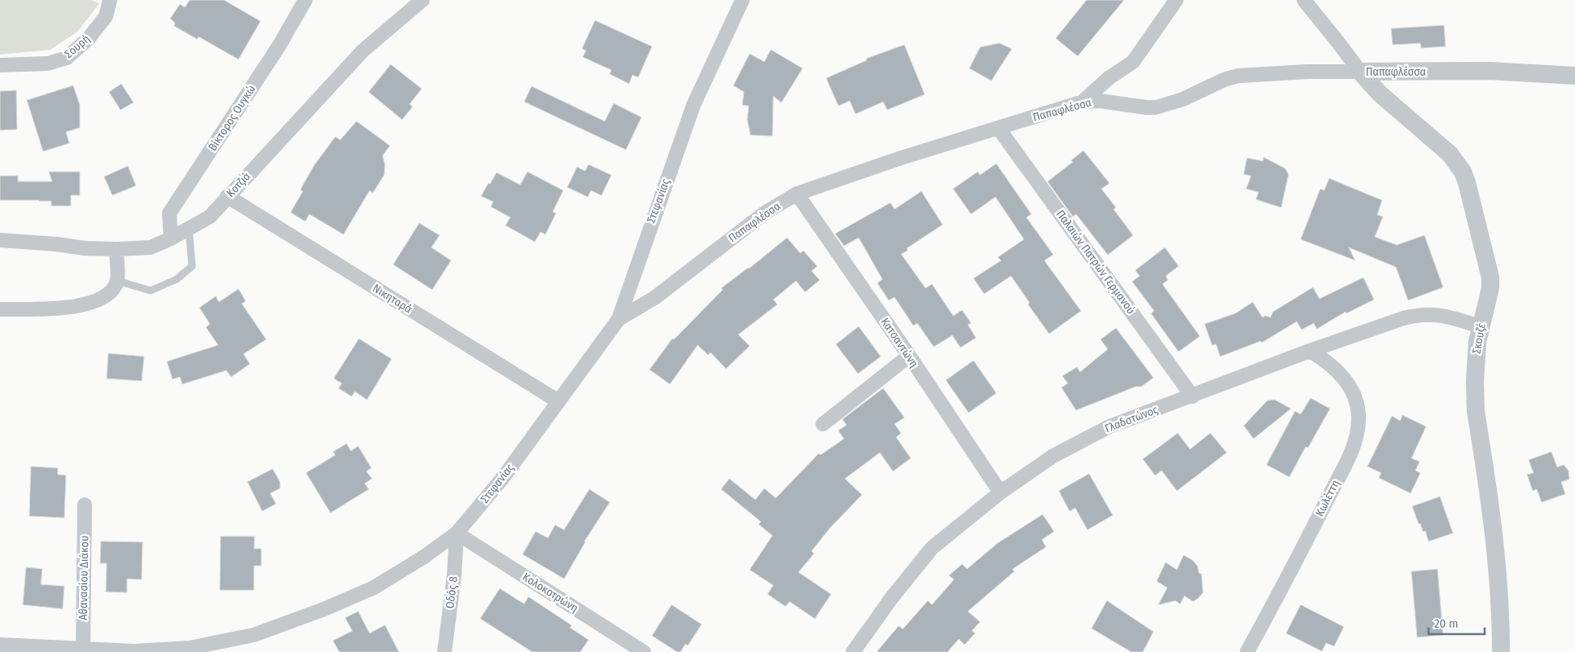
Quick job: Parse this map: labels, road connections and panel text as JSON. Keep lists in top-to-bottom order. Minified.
{"streets":{"street":["Σουρή","Παπαφλέσσα","Βίκτορος Ουγκώ","Κοτζιά","Στεφανίας","Παλαιών Πατρών Γερμανού","Νικηταρά","Σκουζέ","Κατσαντώνη","Γλαδστώνος","Κωλέττη","Αθανασίου Διάκου","Οδός 8","Κολοκοτρώνη"]},"crossings":[["Παπαφλέσσα","Στεφανίας"],["Παπαφλέσσα","Παλαιών Πατρών Γερμανού"],["Παπαφλέσσα","Σκουζέ"],["Παπαφλέσσα","Κατσαντώνη"],["Βίκτορος Ουγκώ","Κοτζιά"],["Κοτζιά","Νικηταρά"],["Στεφανίας","Νικηταρά"],["Στεφανίας","Αθανασίου Διάκου"],["Στεφανίας","Οδός 8"],["Στεφανίας","Κολοκοτρώνη"],["Παλαιών Πατρών Γερμανού","Γλαδστώνος"],["Σκουζέ","Γλαδστώνος"],["Κατσαντώνη","Γλαδστώνος"],["Γλαδστώνος","Κωλέττη"],["Οδός 8","Κολοκοτρώνη"]],"scale_bar":"20 m"}
